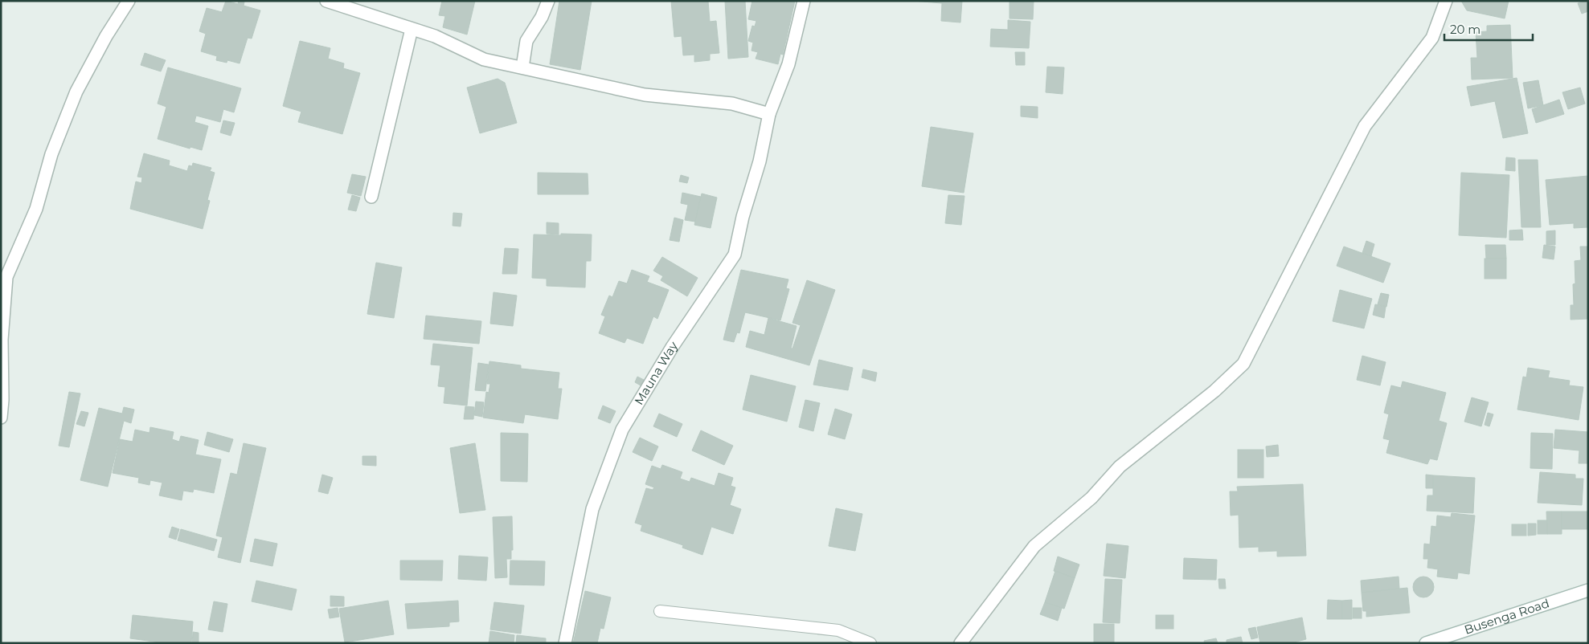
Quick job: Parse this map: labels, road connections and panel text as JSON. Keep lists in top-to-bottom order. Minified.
{"streets":{"street":["Mauna Way","Busenga Road"]},"scale_bar":"20 m"}
